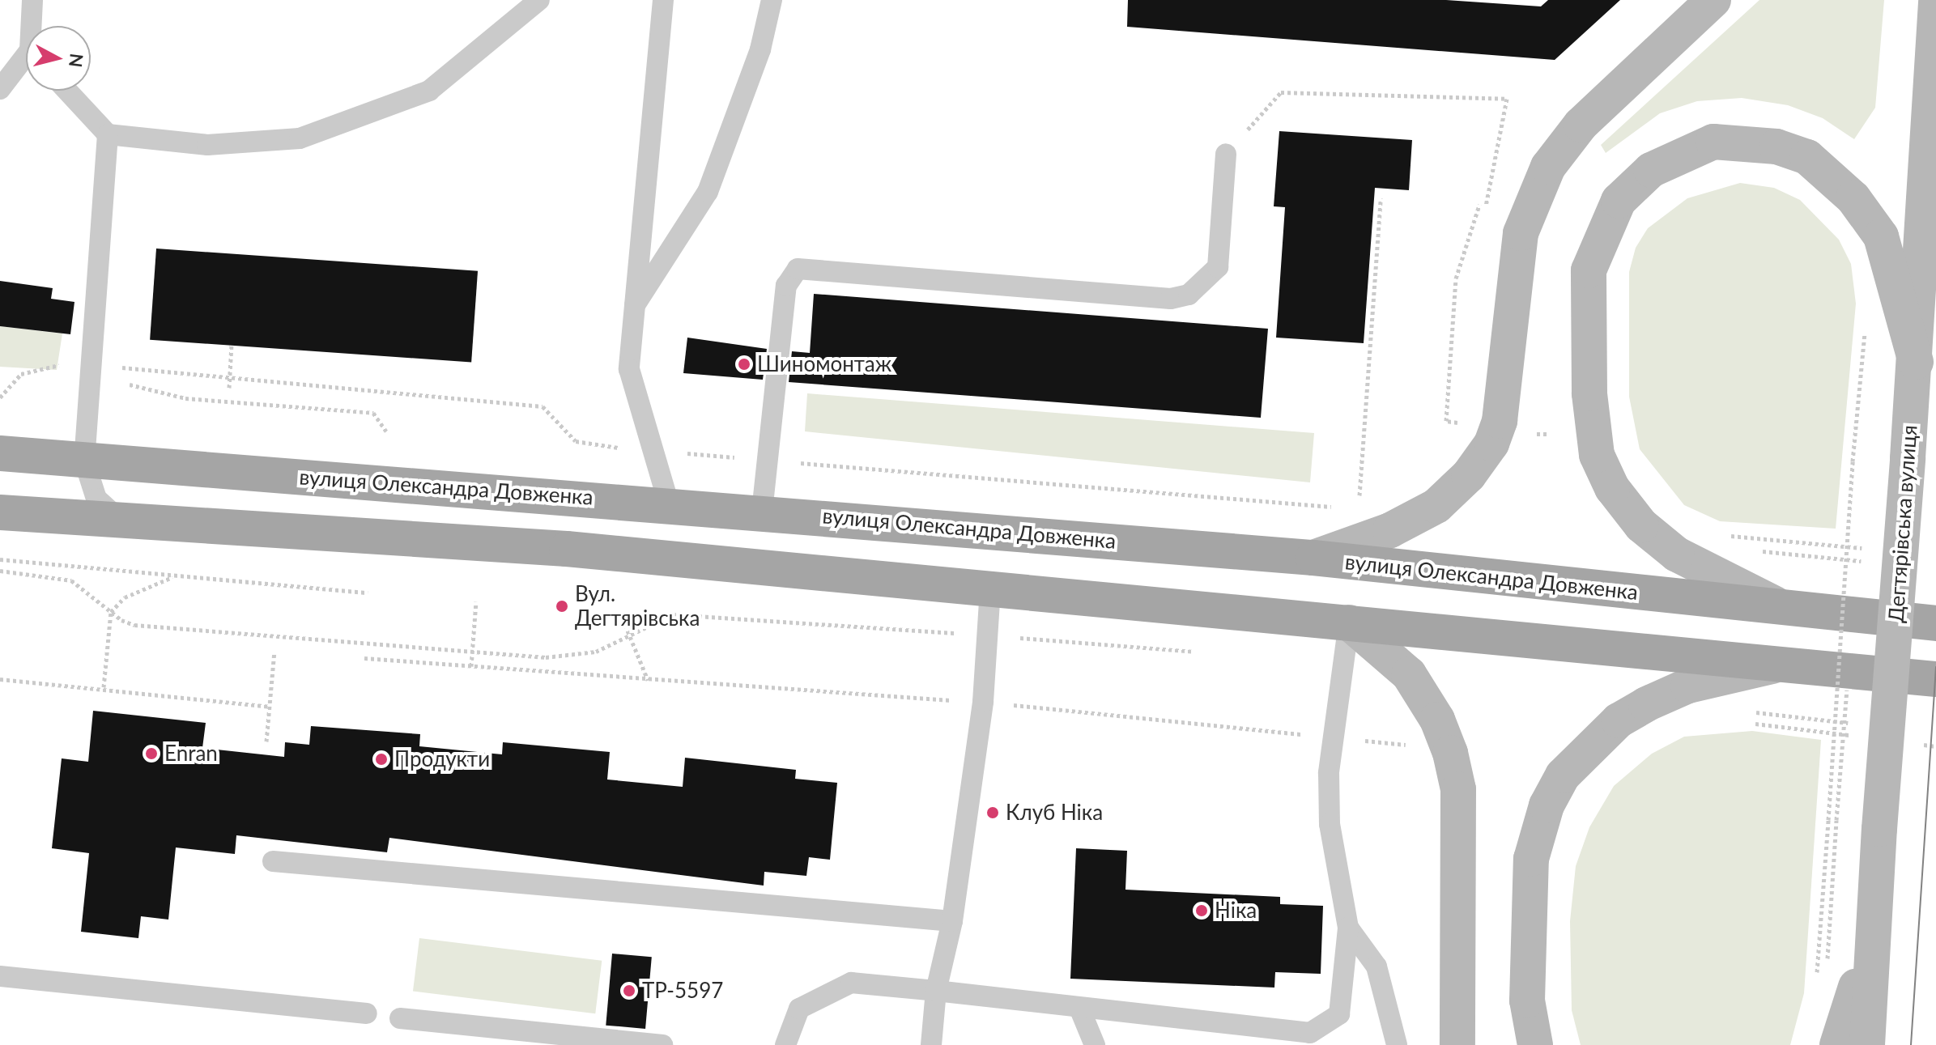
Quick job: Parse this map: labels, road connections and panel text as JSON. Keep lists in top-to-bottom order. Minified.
{"streets":{"main road":["вулиця Олександра Довженка","Дегтярівська вулиця"]},"places":["Шиномонтаж","Вул. Дегтярівська","Enran","Продукти","Клуб Ніка","Ніка","ТР-5597"],"north":"right"}
